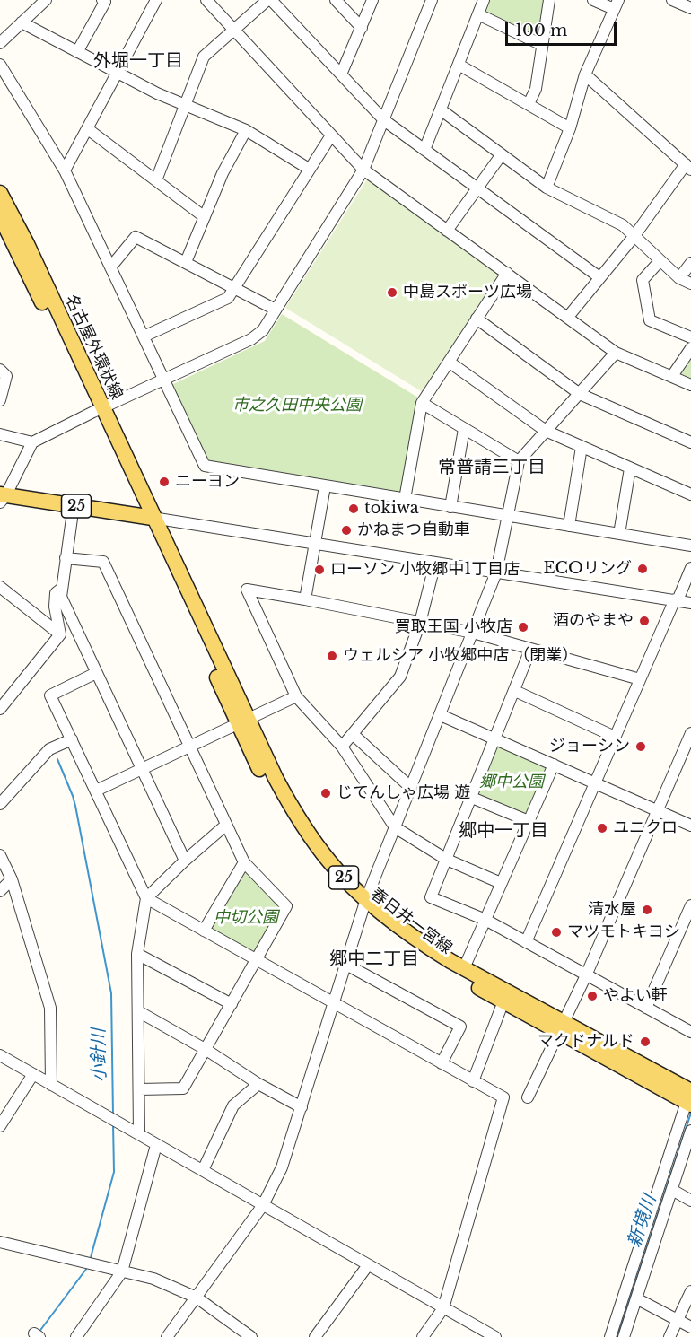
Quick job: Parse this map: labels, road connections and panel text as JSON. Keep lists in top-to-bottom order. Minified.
{"streets":{"main road":["名古屋外環状線","25","春日井一宮線"]},"crossings":[["名古屋外環状線","25"],["名古屋外環状線","春日井一宮線"],["25","春日井一宮線"]],"districts":["外堀一丁目","常普請三丁目","郷中一丁目","郷中二丁目"],"water":["小針川","新境川"],"parks":["市之久田中央公園","郷中公園","中切公園"],"places":["中島スポーツ広場","ニーヨン","tokiwa","かねまつ自動車","ECOリング","ローソン 小牧郷中1丁目店","酒のやまや","買取王国 小牧店","ウェルシア 小牧郷中店 （閉業）","ジョーシン","じてんしゃ広場 遊","ユニクロ","清水屋","マツモトキヨシ","やよい軒","マクドナルド"],"scale_bar":"100 m"}
